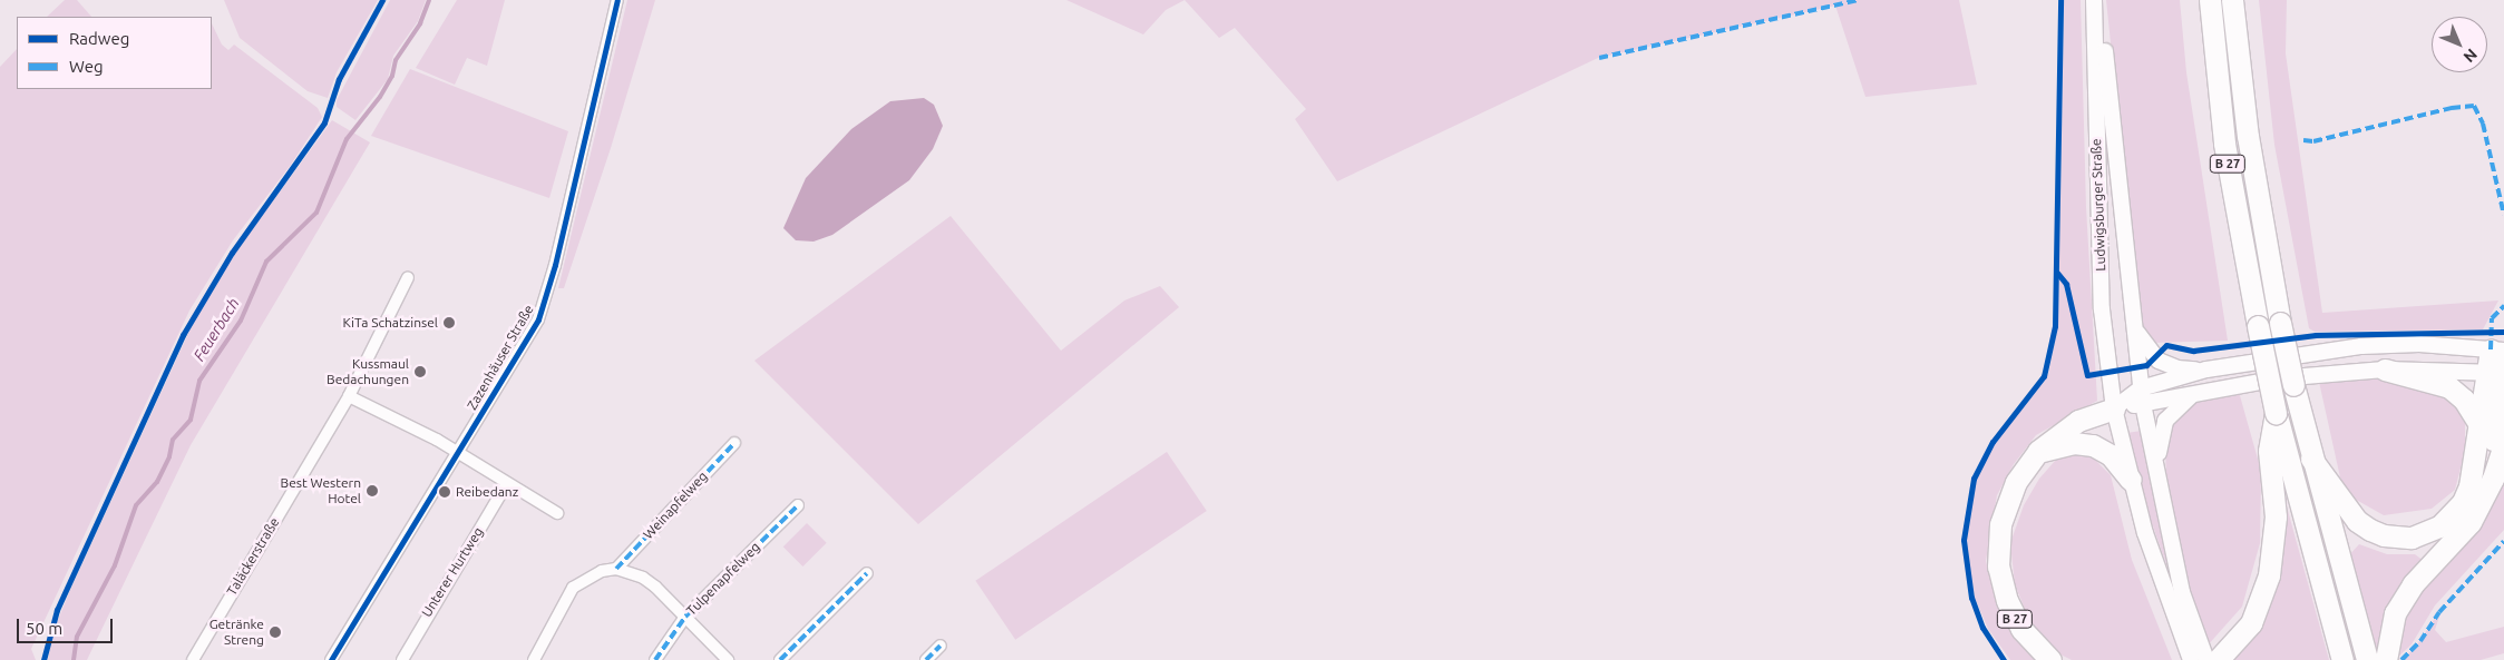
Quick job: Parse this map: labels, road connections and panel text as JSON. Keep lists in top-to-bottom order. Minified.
{"streets":{"highway":["B 27"],"main road":["Ludwigsburger Straße"],"street":["Zazenhäuser Straße","Weinapfelweg","Taläckerstraße","Unterer Hurtweg","Tulpenapfelweg"]},"crossings":[["B 27","Ludwigsburger Straße"]],"water":["Feuerbach"],"places":["KiTa Schatzinsel","Kussmaul Bedachungen","Best Western Hotel","Reibedanz","Getränke Streng"],"legend":["Radweg","Weg"],"scale_bar":"50 m","north":"bottom right"}
